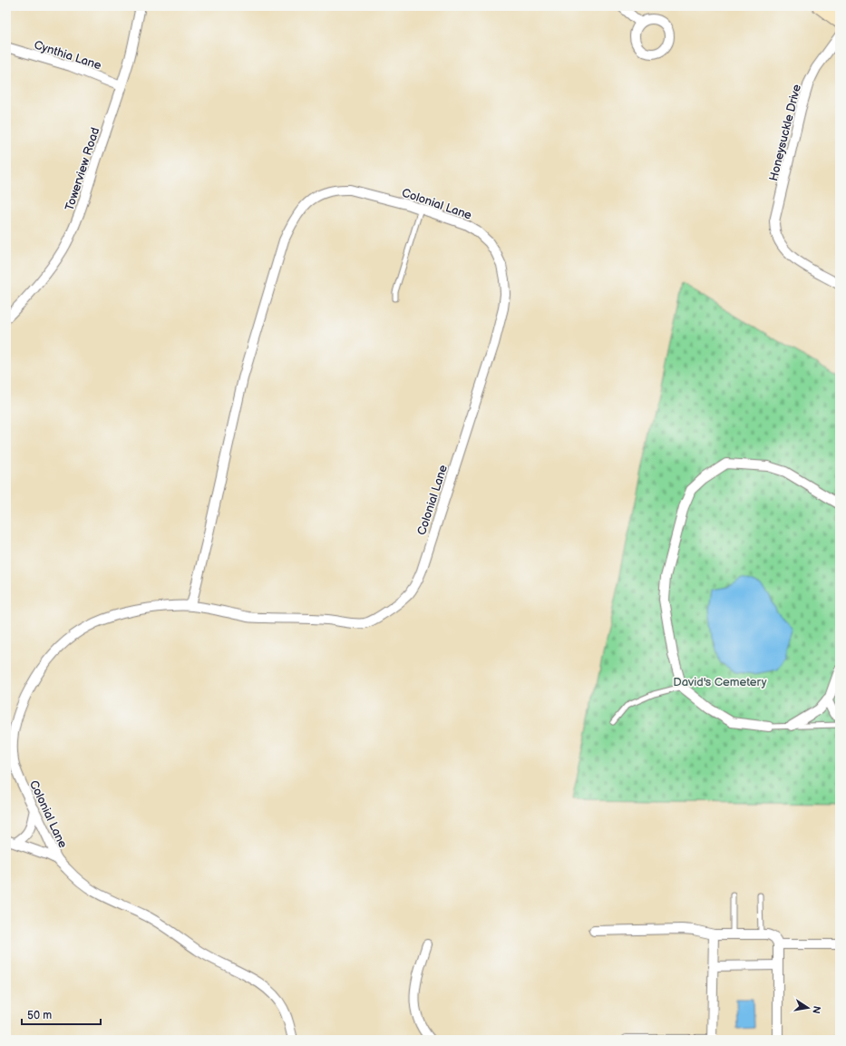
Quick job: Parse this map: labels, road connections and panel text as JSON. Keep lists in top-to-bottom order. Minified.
{"streets":{"street":["Cynthia Lane","Honeysuckle Drive","Towerview Road","Colonial Lane"]},"crossings":[["Cynthia Lane","Towerview Road"]],"parks":["David's Cemetery"],"scale_bar":"50 m","north":"right"}
